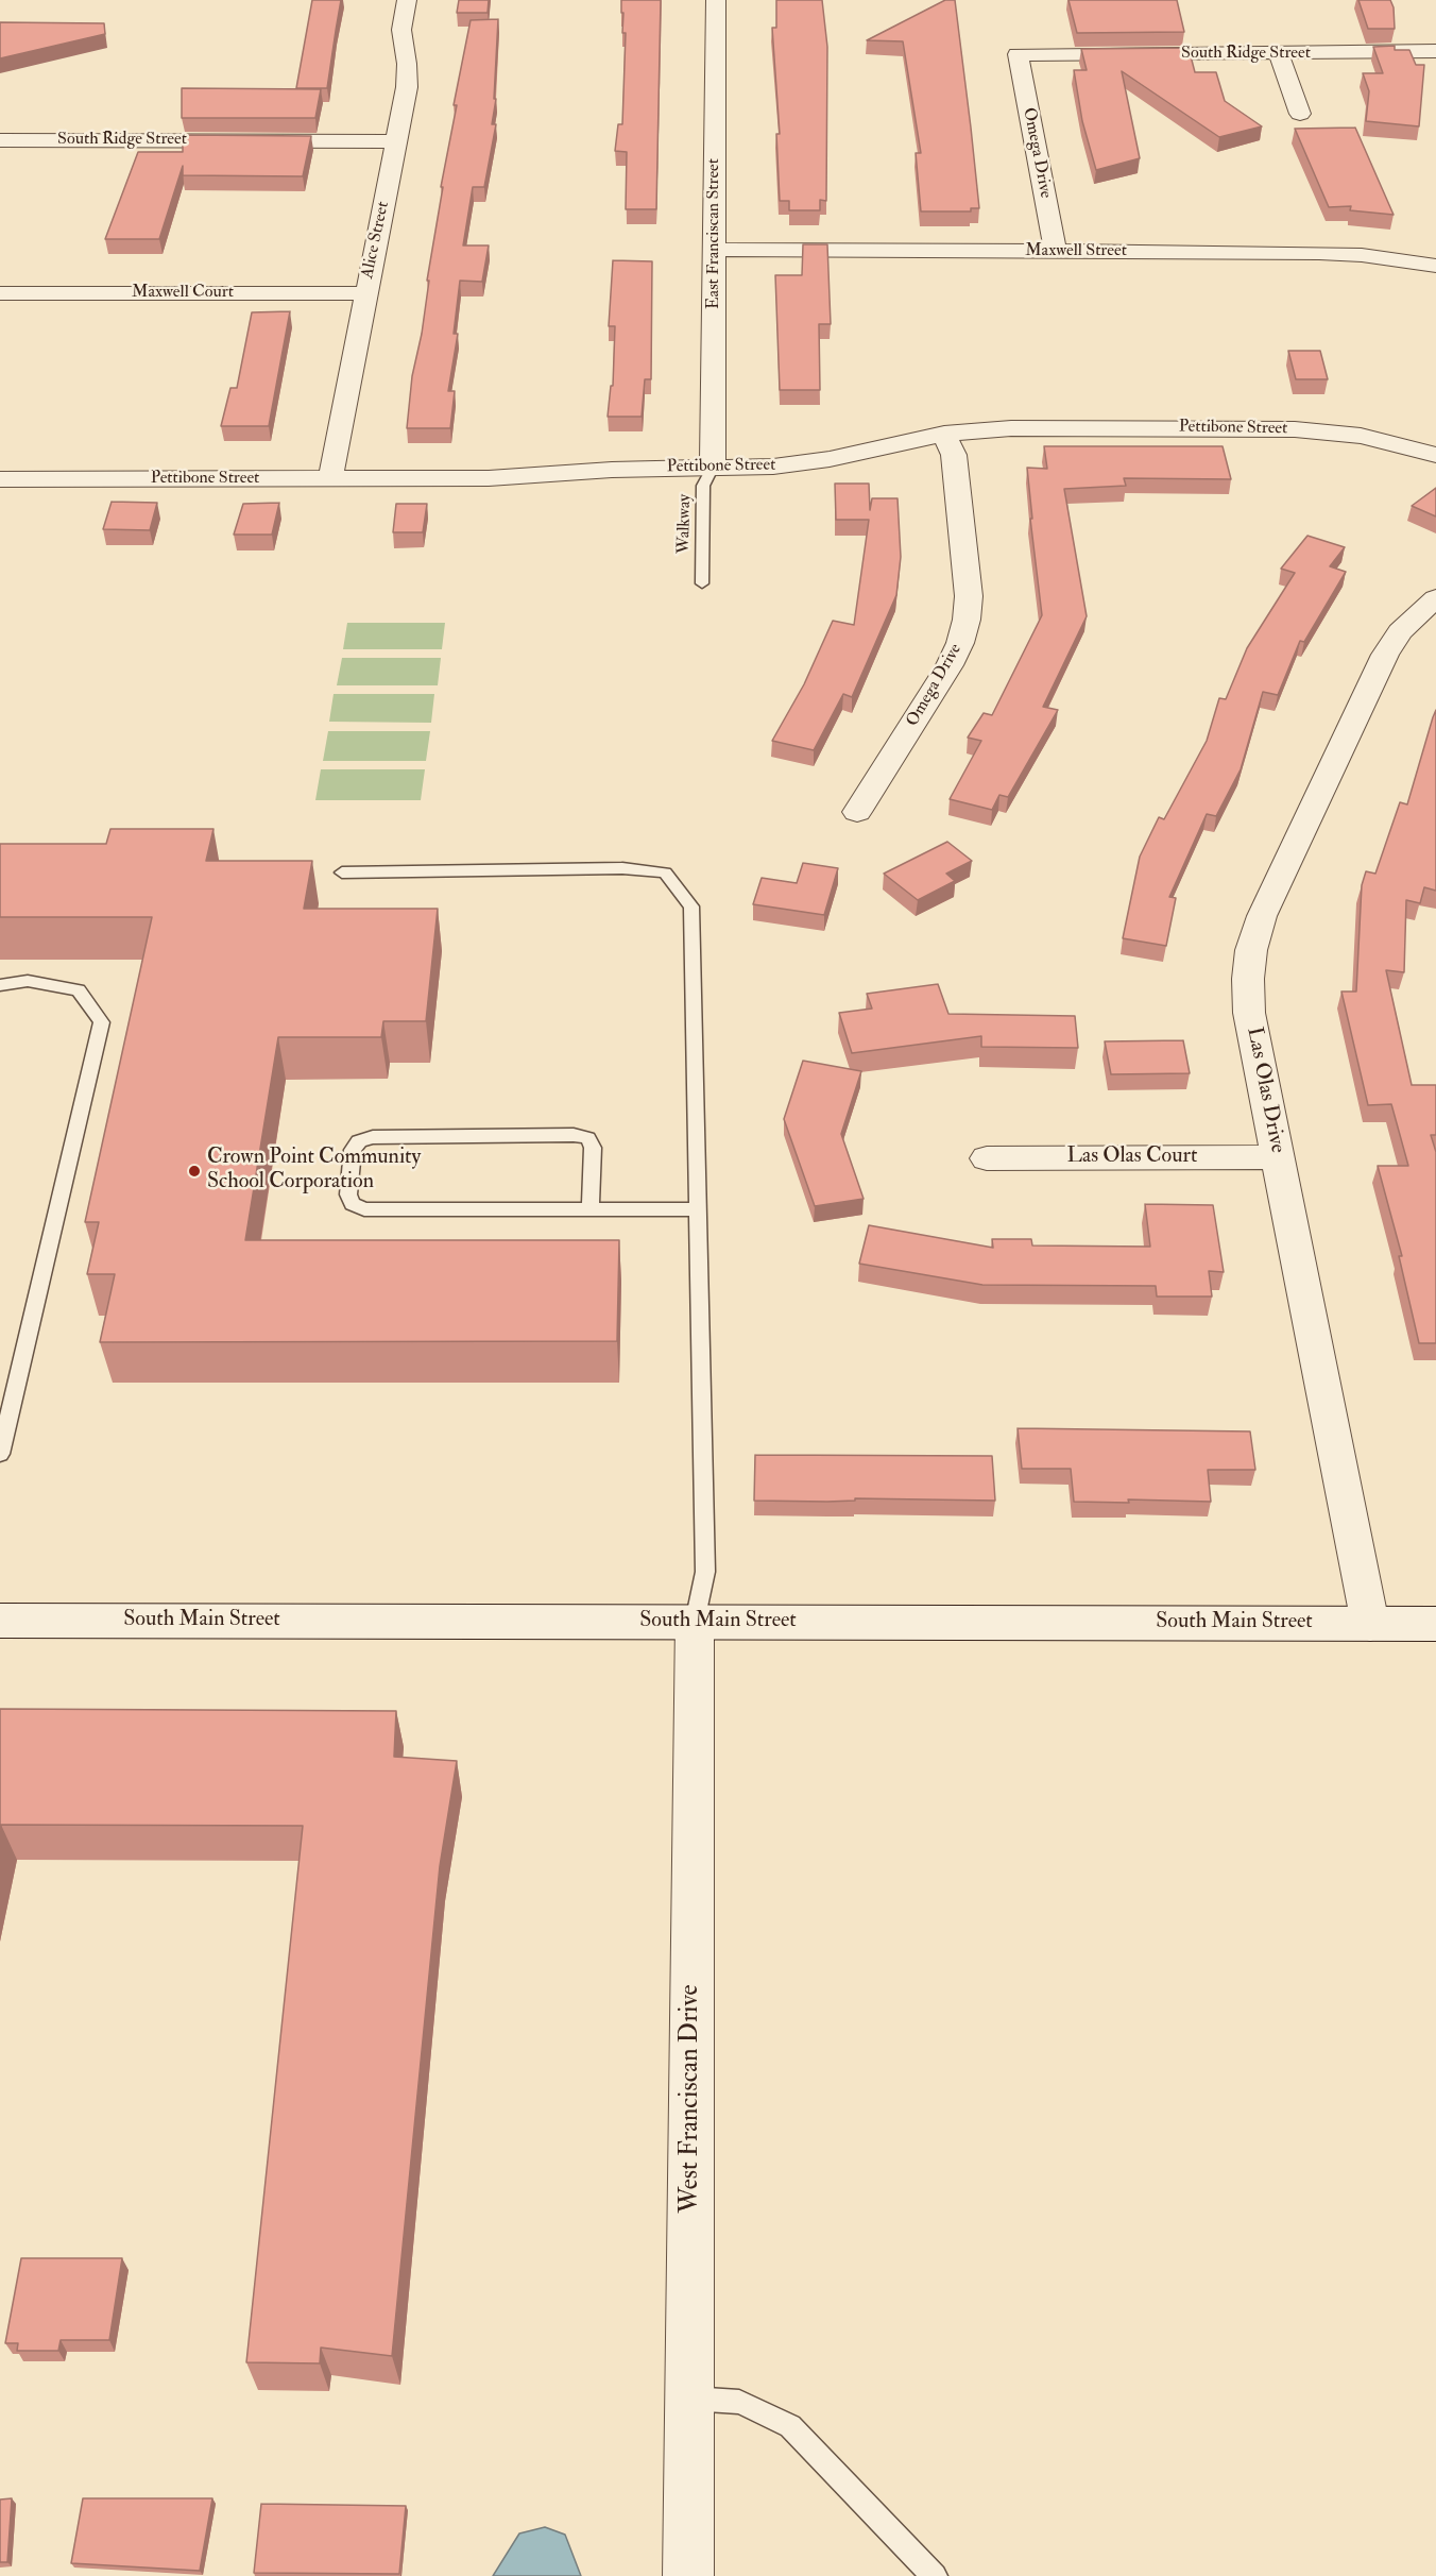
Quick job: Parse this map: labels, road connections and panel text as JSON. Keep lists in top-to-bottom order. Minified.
{"streets":{"street":["South Ridge Street","Omega Drive","East Franciscan Street","Alice Street","Maxwell Street","Maxwell Court","Pettibone Street","Las Olas Drive","Las Olas Court","South Main Street","West Franciscan Drive"],"lane":["Walkway"]},"crossings":[["South Ridge Street","Omega Drive"],["South Ridge Street","Alice Street"],["Omega Drive","Maxwell Street"],["Omega Drive","Pettibone Street"],["East Franciscan Street","Maxwell Street"],["East Franciscan Street","Pettibone Street"],["East Franciscan Street","Walkway"],["Alice Street","Maxwell Court"],["Alice Street","Pettibone Street"],["Pettibone Street","Walkway"],["Las Olas Drive","Las Olas Court"],["Las Olas Drive","South Main Street"],["South Main Street","West Franciscan Drive"]],"places":["Crown Point Community School Corporation"]}
